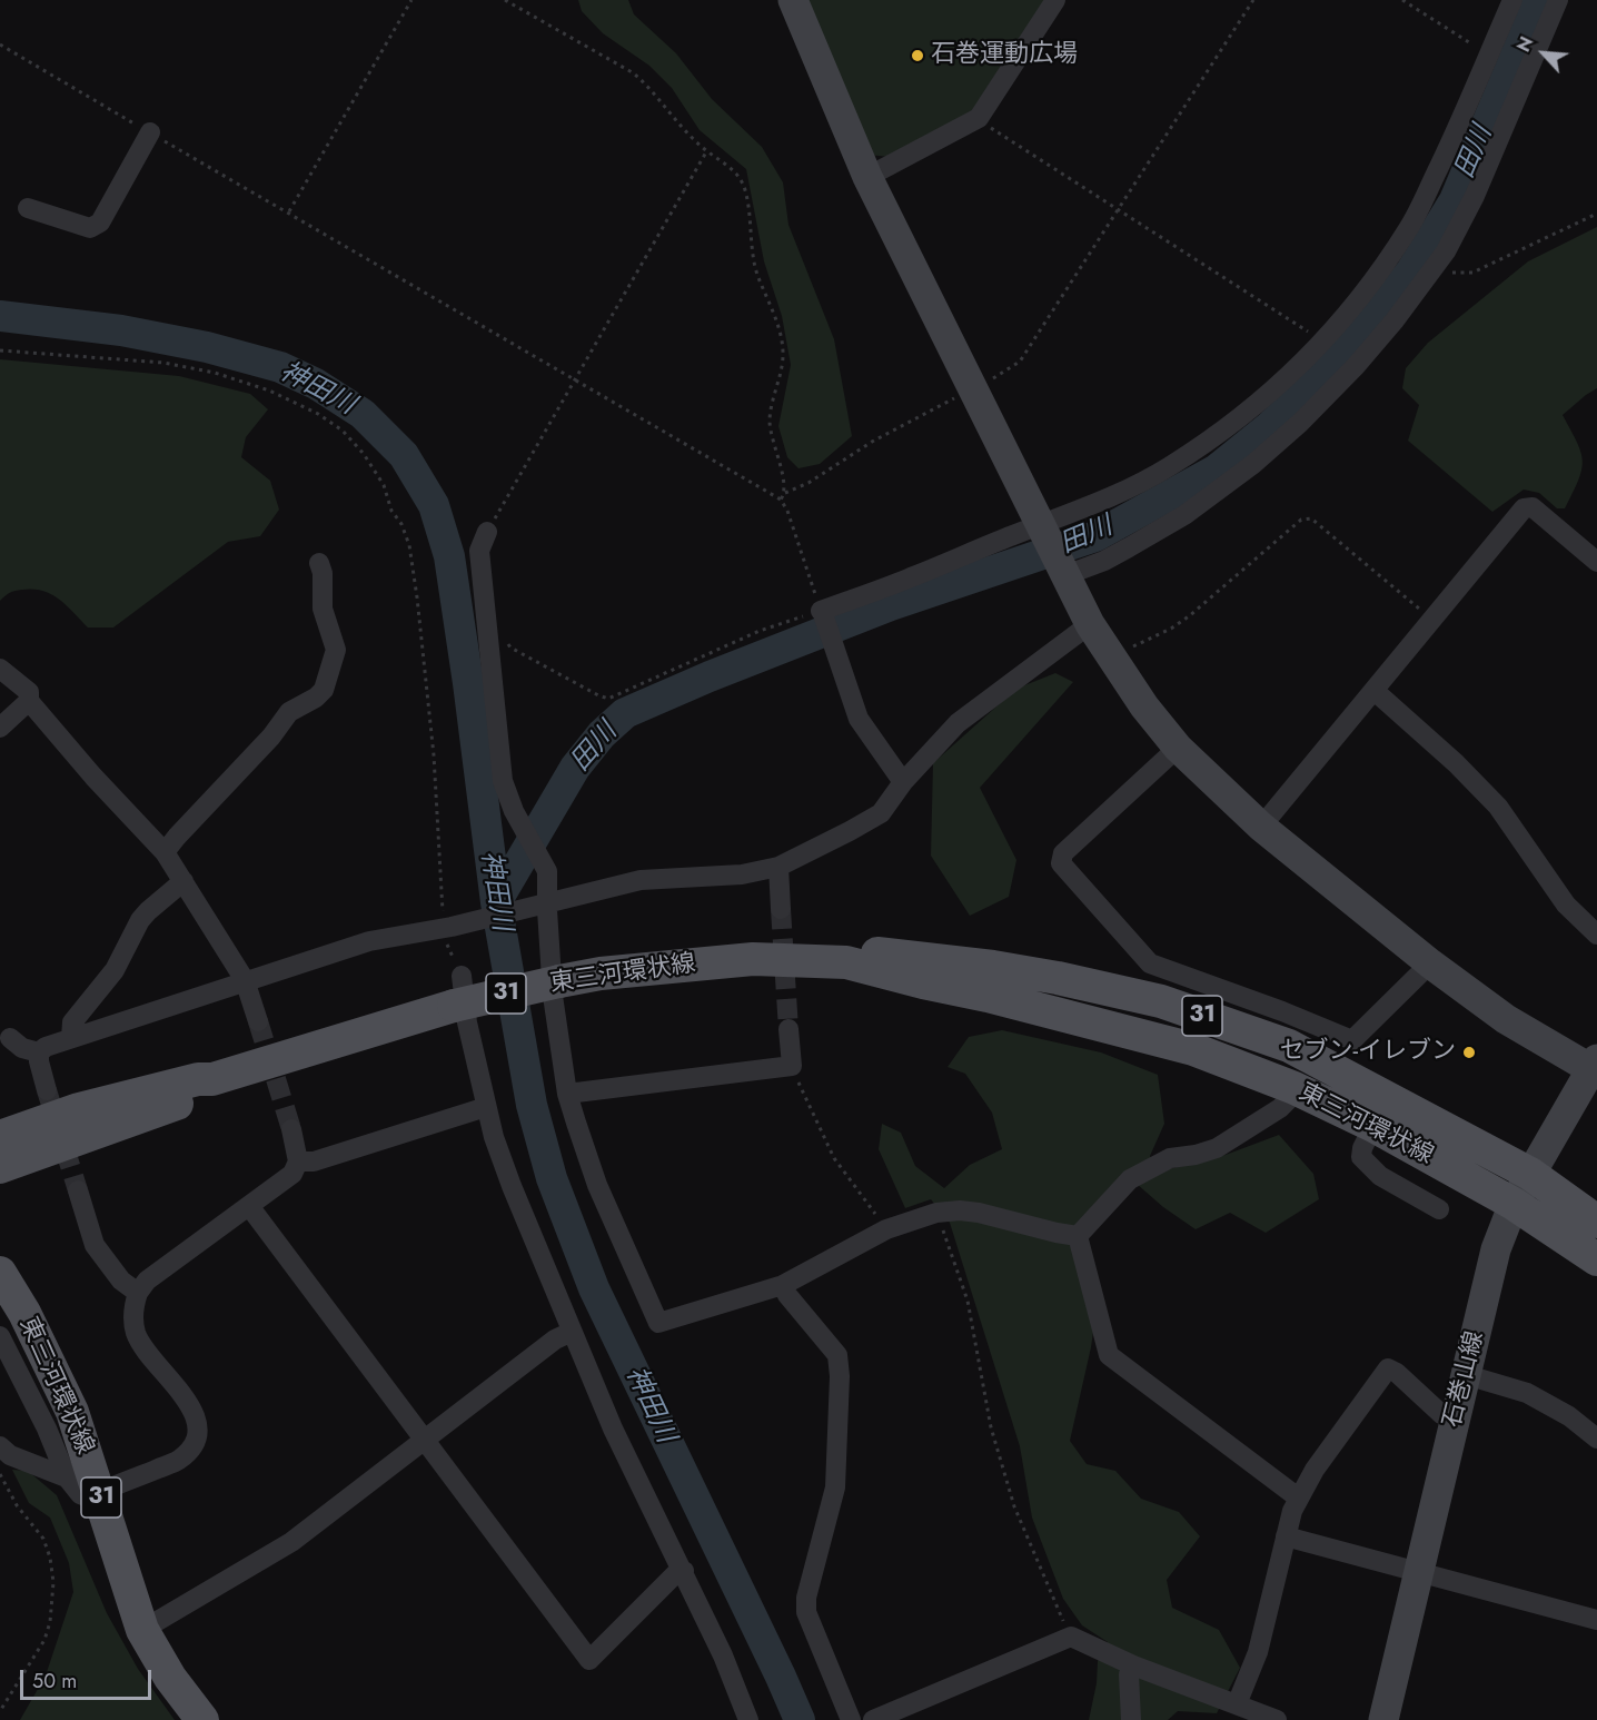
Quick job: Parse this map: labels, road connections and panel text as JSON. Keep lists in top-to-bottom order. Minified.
{"streets":{"main road":["東三河環状線","31"],"street":["石巻山線"]},"crossings":[["東三河環状線","石巻山線"]],"water":["田川","神田川"],"places":["石巻運動広場","セブン-イレブン"],"scale_bar":"50 m","north":"top left"}
